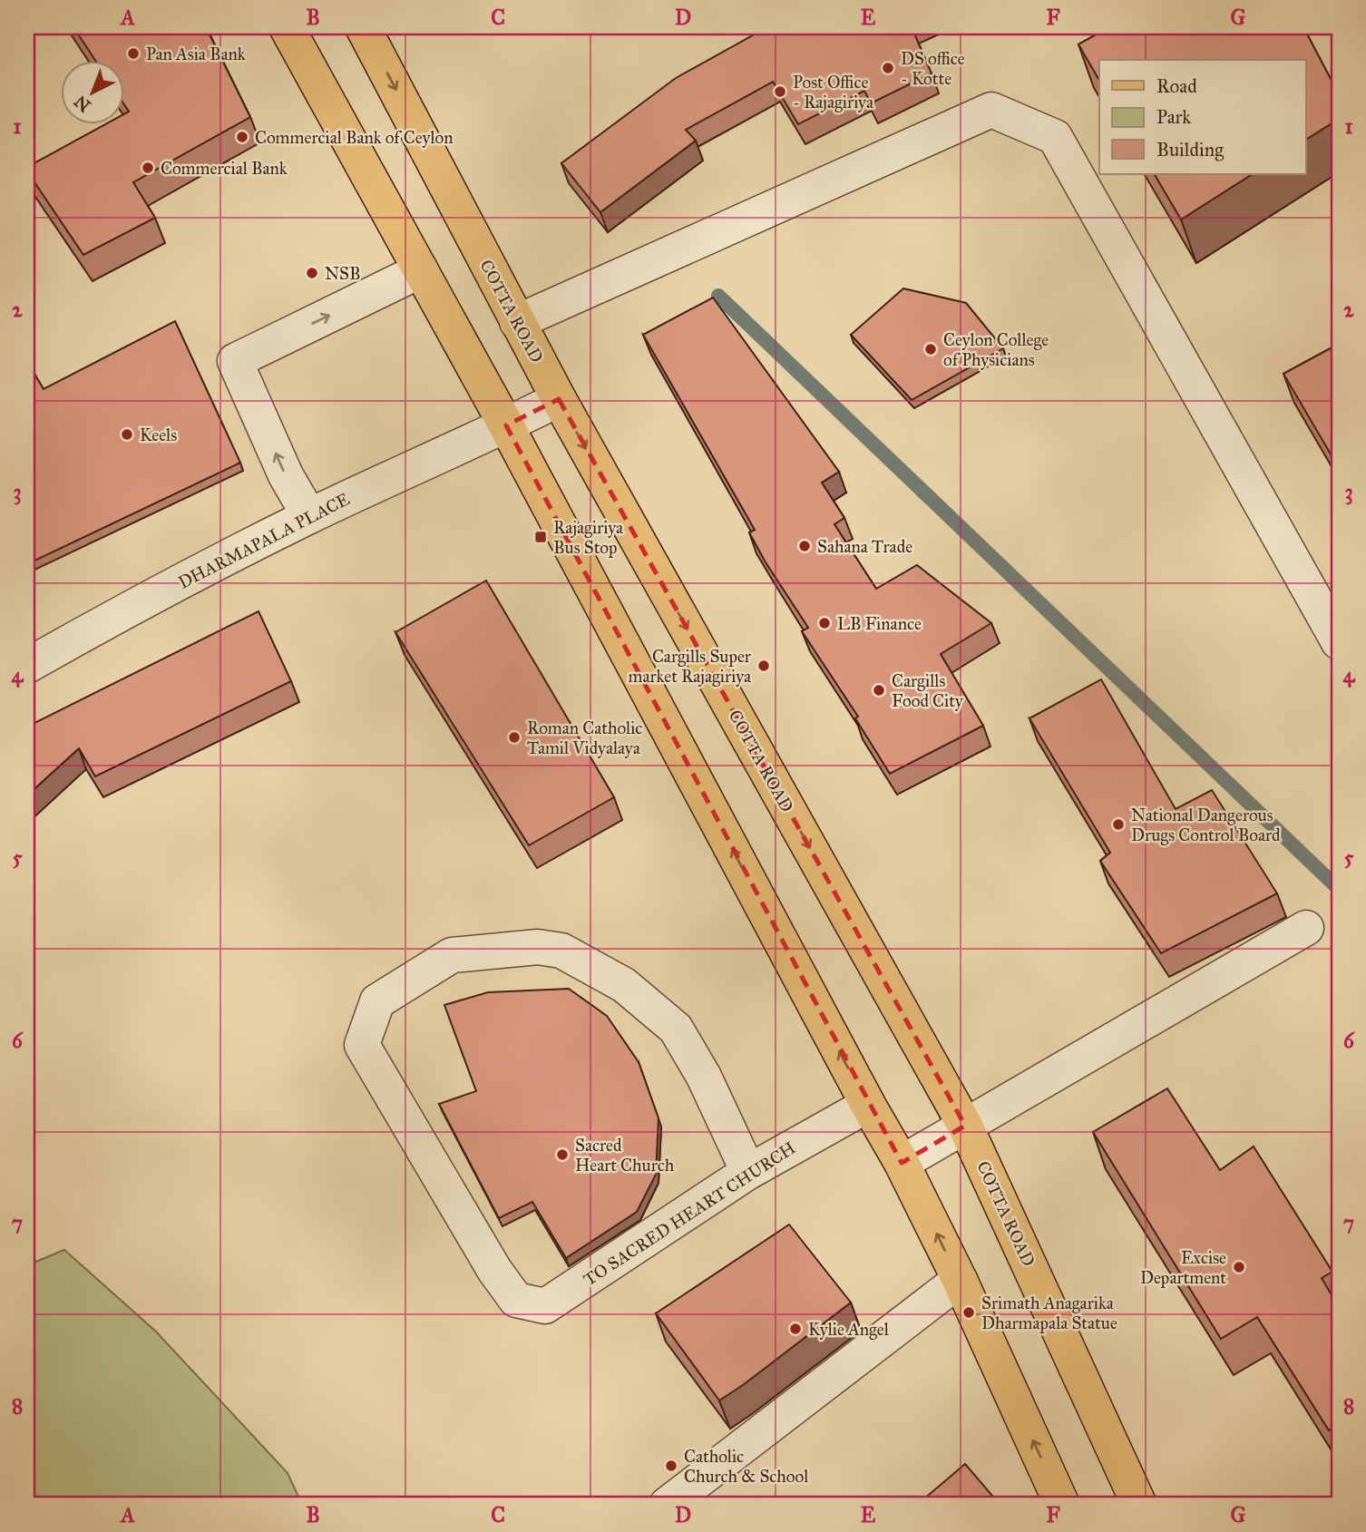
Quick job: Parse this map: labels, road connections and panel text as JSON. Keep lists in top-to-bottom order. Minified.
{"streets":{"main road":["COTTA ROAD"],"street":["DHARMAPALA PLACE","TO SACRED HEART CHURCH"]},"crossings":[["COTTA ROAD","DHARMAPALA PLACE"]],"places":{"other":["Pan Asia Bank","DS office - Kotte","Post Office - Rajagiriya","Commercial Bank of Ceylon","Commercial Bank","NSB","Ceylon College of Physicians","Keels","Sahana Trade","LB Finance","Cargills Super market Rajagiriya","Cargills Food City","Roman Catholic Tamil Vidyalaya","National Dangerous Drugs Control Board","Sacred Heart Church","Excise Department","Srimath Anagarika Dharmapala Statue","Kylie Angel","Catholic Church & School"],"transit":["Rajagiriya Bus Stop"]},"legend":["Road","Park","Building"],"north":"bottom left","grid":{"columns":["A","B","C","D","E","F","G"],"rows":["1","2","3","4","5","6","7","8"]}}
